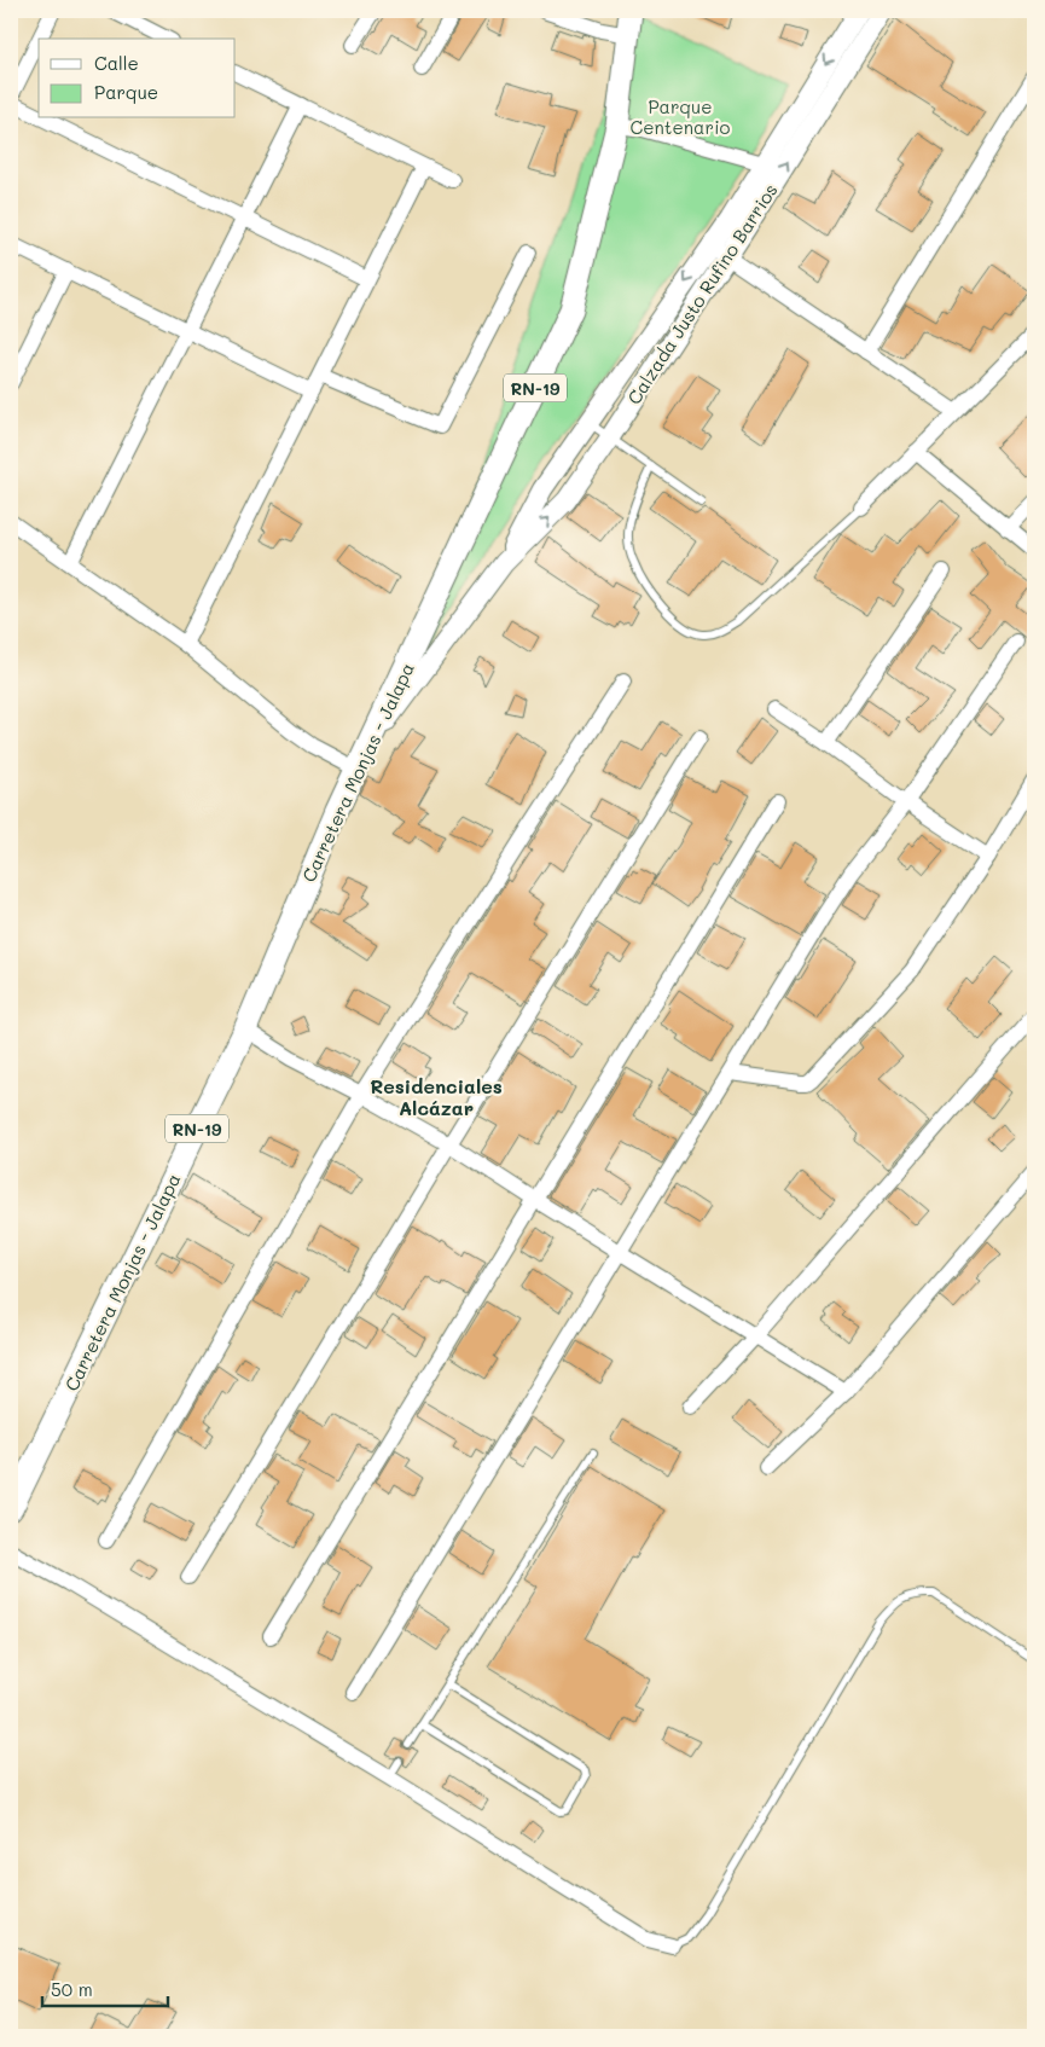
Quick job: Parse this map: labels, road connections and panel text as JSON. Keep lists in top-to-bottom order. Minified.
{"streets":{"main road":["RN-19","Carretera Monjas - Jalapa"],"street":["Calzada Justo Rufino Barrios"]},"crossings":[["Calzada Justo Rufino Barrios","Carretera Monjas - Jalapa"]],"districts":["Residenciales Alcázar"],"parks":["Parque Centenario"],"legend":["Calle","Parque"],"scale_bar":"50 m"}
